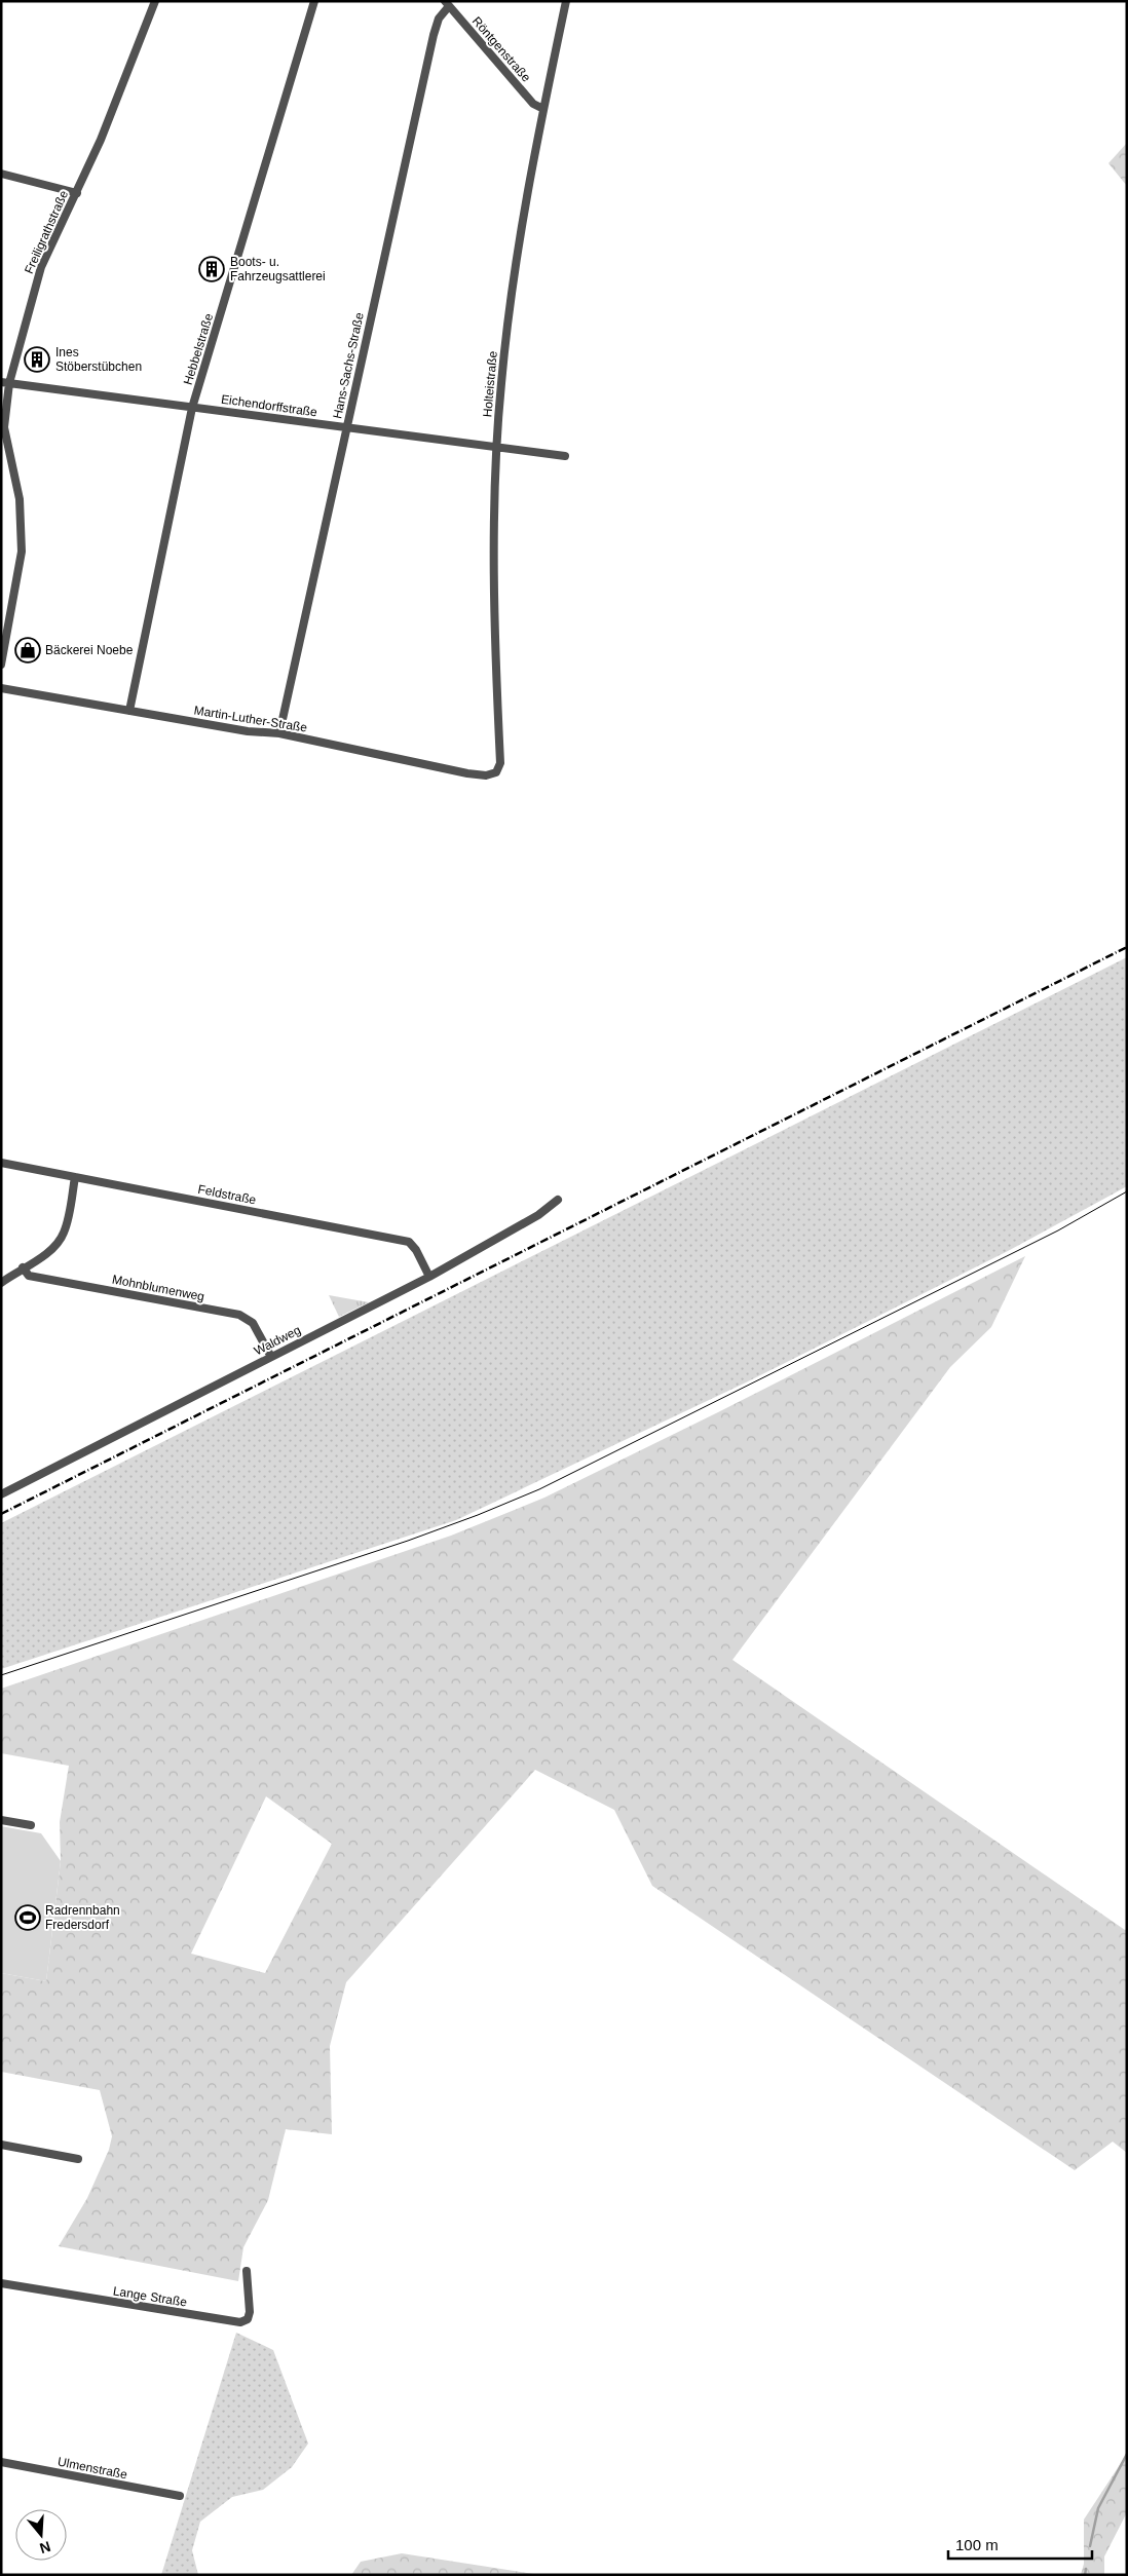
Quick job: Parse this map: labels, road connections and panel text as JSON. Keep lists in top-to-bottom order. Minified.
{"streets":{"street":["Röntgenstraße","Freiligrathstraße","Hebbelstraße","Hans-Sachs-Straße","Holteistraße","Eichendorffstraße","Martin-Luther-Straße","Feldstraße","Mohnblumenweg","Waldweg","Lange Straße","Ulmenstraße"]},"crossings":[["Röntgenstraße","Hans-Sachs-Straße"],["Röntgenstraße","Holteistraße"],["Freiligrathstraße","Eichendorffstraße"],["Hebbelstraße","Eichendorffstraße"],["Hebbelstraße","Martin-Luther-Straße"],["Hans-Sachs-Straße","Eichendorffstraße"],["Hans-Sachs-Straße","Martin-Luther-Straße"],["Holteistraße","Eichendorffstraße"],["Holteistraße","Martin-Luther-Straße"],["Feldstraße","Waldweg"],["Mohnblumenweg","Waldweg"]],"places":{"building":["Boots- u. Fahrzeugsattlerei","Ines Stöberstübchen"],"shop":["Bäckerei Noebe"],"sports":["Radrennbahn Fredersdorf"]},"scale_bar":"100 m","north":"bottom"}
